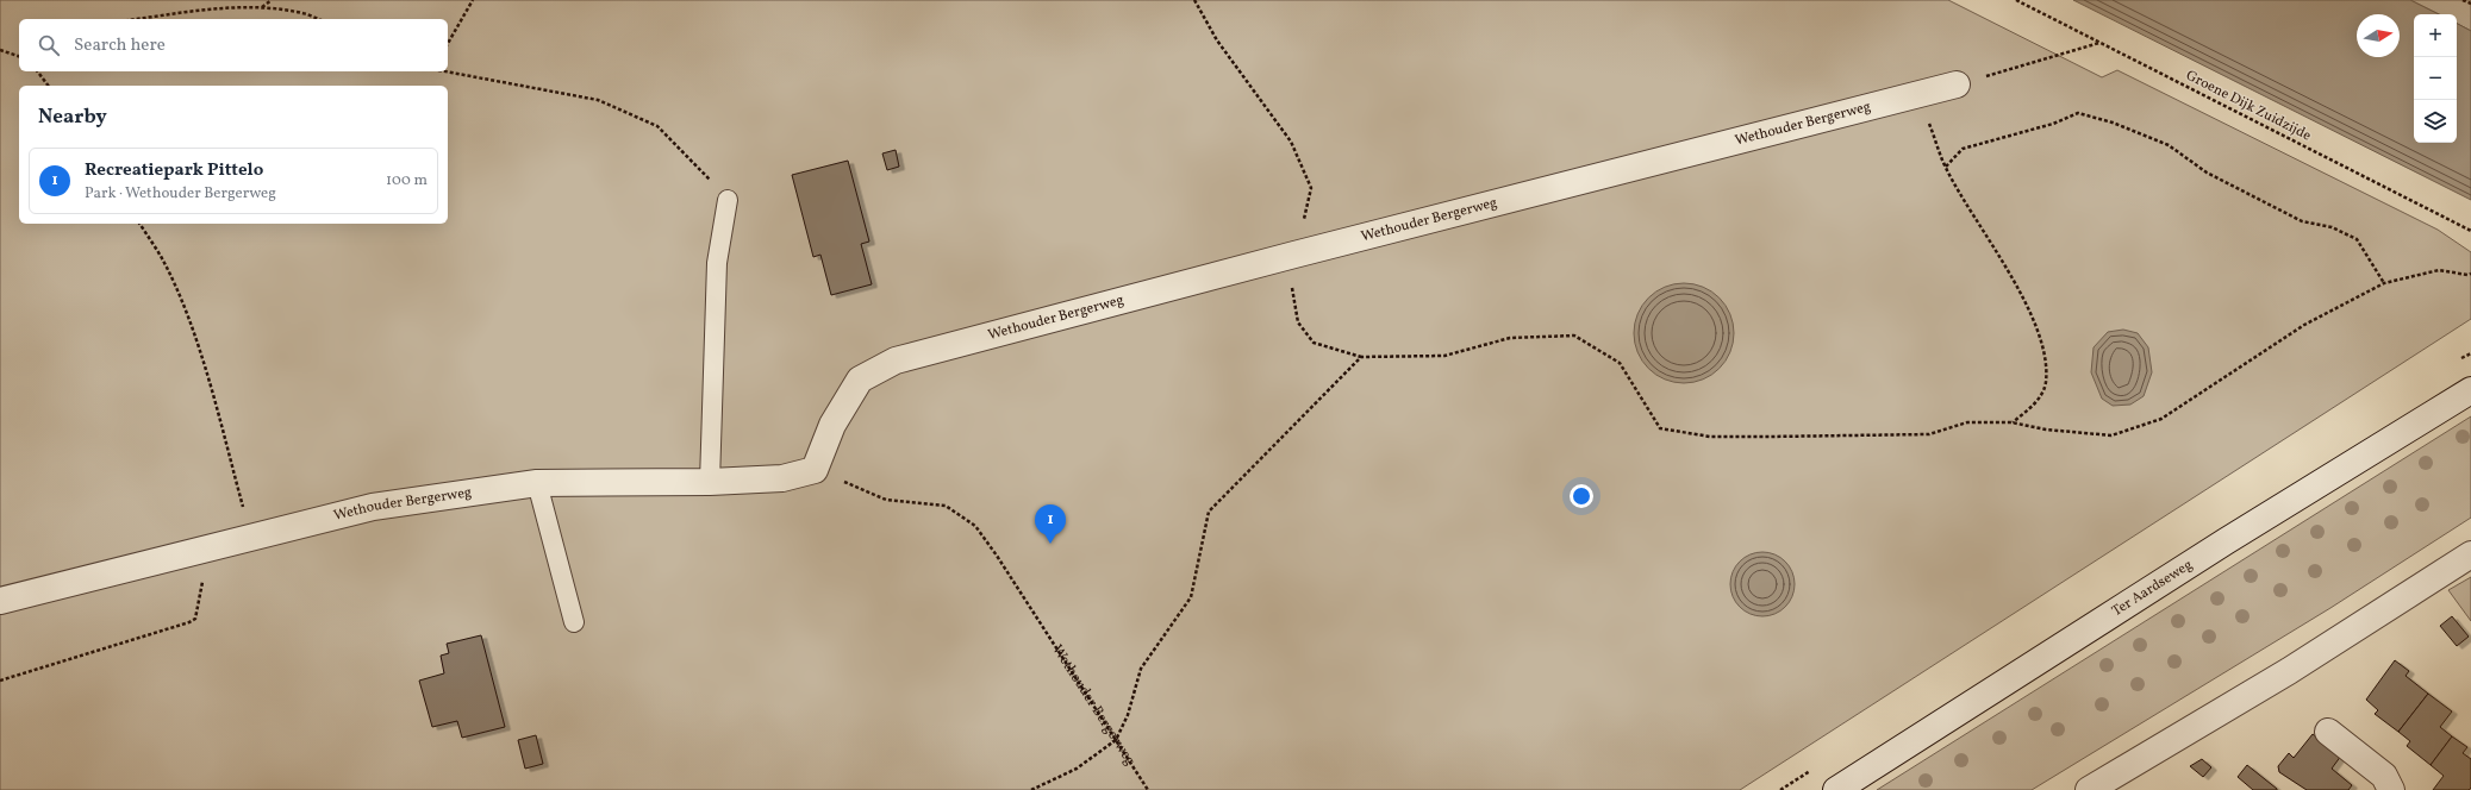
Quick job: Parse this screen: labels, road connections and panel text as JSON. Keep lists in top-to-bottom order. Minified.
{"streets":{"street":["Wethouder Bergerweg","Ter Aardseweg"],"path":["Groene Dijk Zuidzijde"]},"north":"right","page":{"map_buttons":["+","−"],"search":"Search here","heading":"Nearby","list":[{"mark":"1","name":"Recreatiepark Pittelo","note":"Park · Wethouder Bergerweg","value":"100 m"}],"pins":"1"}}
